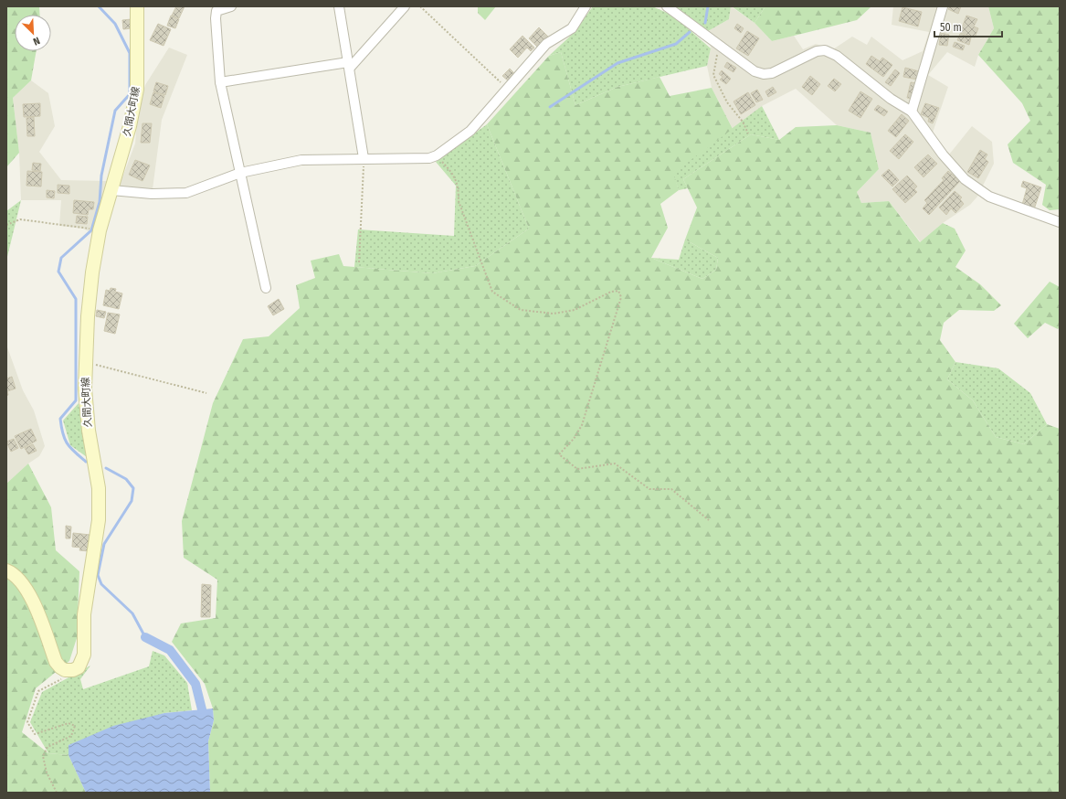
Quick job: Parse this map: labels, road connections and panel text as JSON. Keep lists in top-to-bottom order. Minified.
{"streets":{"main road":["久間大町線"]},"scale_bar":"50 m","north":"bottom right"}
